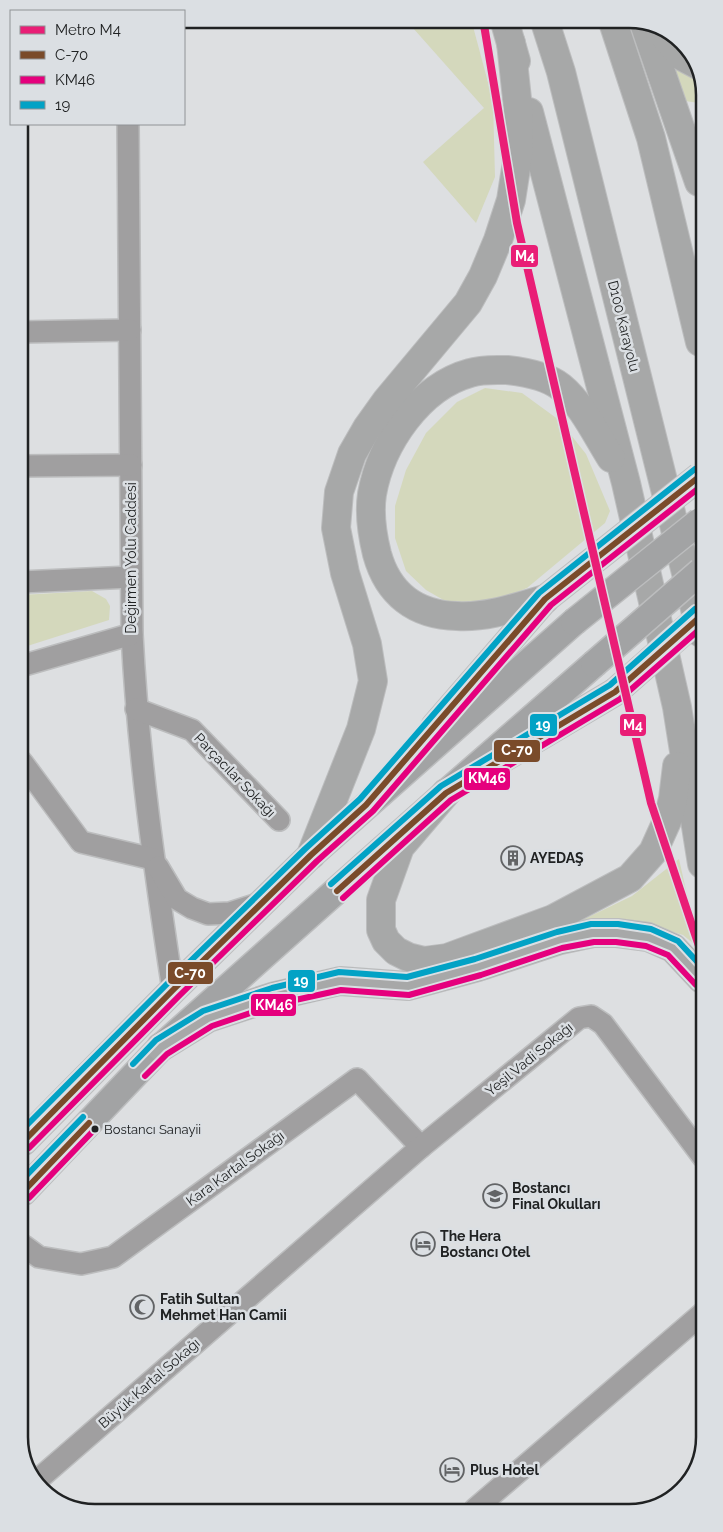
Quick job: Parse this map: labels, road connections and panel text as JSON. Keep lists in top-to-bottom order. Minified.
{"streets":{"highway":["D100 Karayolu"],"street":["Değirmen Yolu Caddesi","Parçacılar Sokağı","Yeşil Vadi Sokağı","Kara Kartal Sokağı","Büyük Kartal Sokağı"]},"crossings":[["Değirmen Yolu Caddesi","Parçacılar Sokağı"],["Yeşil Vadi Sokağı","Kara Kartal Sokağı"],["Yeşil Vadi Sokağı","Büyük Kartal Sokağı"],["Kara Kartal Sokağı","Büyük Kartal Sokağı"]],"places":{"building":["AYEDAŞ"],"other":["Bostancı Sanayii"],"school or university":["Bostancı Final Okulları"],"hotel":["The Hera Bostancı Otel","Plus Hotel"],"mosque":["Fatih Sultan Mehmet Han Camii"]},"lines":["metro line M4","transit line 19","transit line C-70","transit line KM46"],"legend":["Metro M4","C-70","KM46","19"]}
